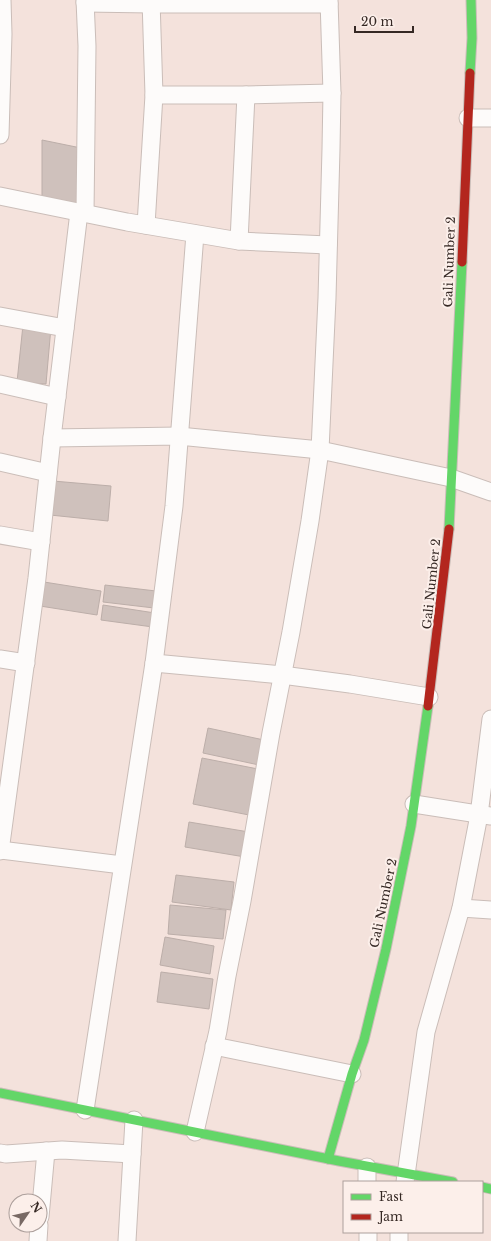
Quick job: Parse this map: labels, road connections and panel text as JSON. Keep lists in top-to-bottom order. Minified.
{"streets":{"street":["Gali Number 2"]},"legend":["Fast","Jam"],"scale_bar":"20 m","north":"top right"}
